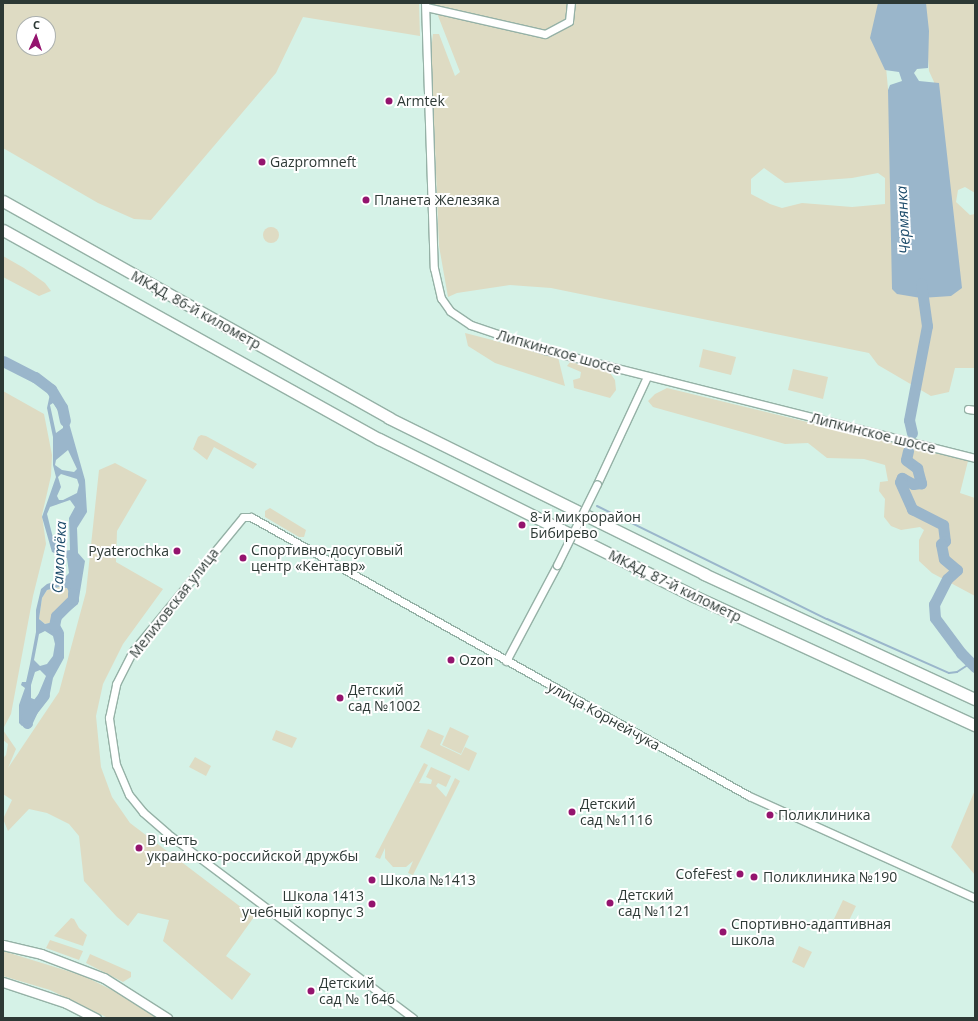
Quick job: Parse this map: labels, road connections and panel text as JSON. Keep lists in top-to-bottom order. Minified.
{"streets":{"highway":["МКАД, 86-й километр","МКАД, 87-й километр"],"street":["Липкинское шоссе","Мелиховская улица","улица Корнейчука"]},"crossings":[["МКАД, 86-й километр","МКАД, 87-й километр"],["Мелиховская улица","улица Корнейчука"]],"water":["Чермянка","Самотёка"],"places":["Armtek","Gazpromneft","Планета Железяка","8-й микрорайон Бибирево","Pyaterochka","Спортивно-досуговый центр «Кентавр»","Ozon","Детский сад №1002","Детский сад №1116","Поликлиника","В честь украинско-российской дружбы","CofeFest","Поликлиника №190","Школа №1413","Детский сад №1121","Школа 1413 учебный корпус 3","Спортивно-адаптивная школа","Детский сад № 1646"],"north":"top"}
